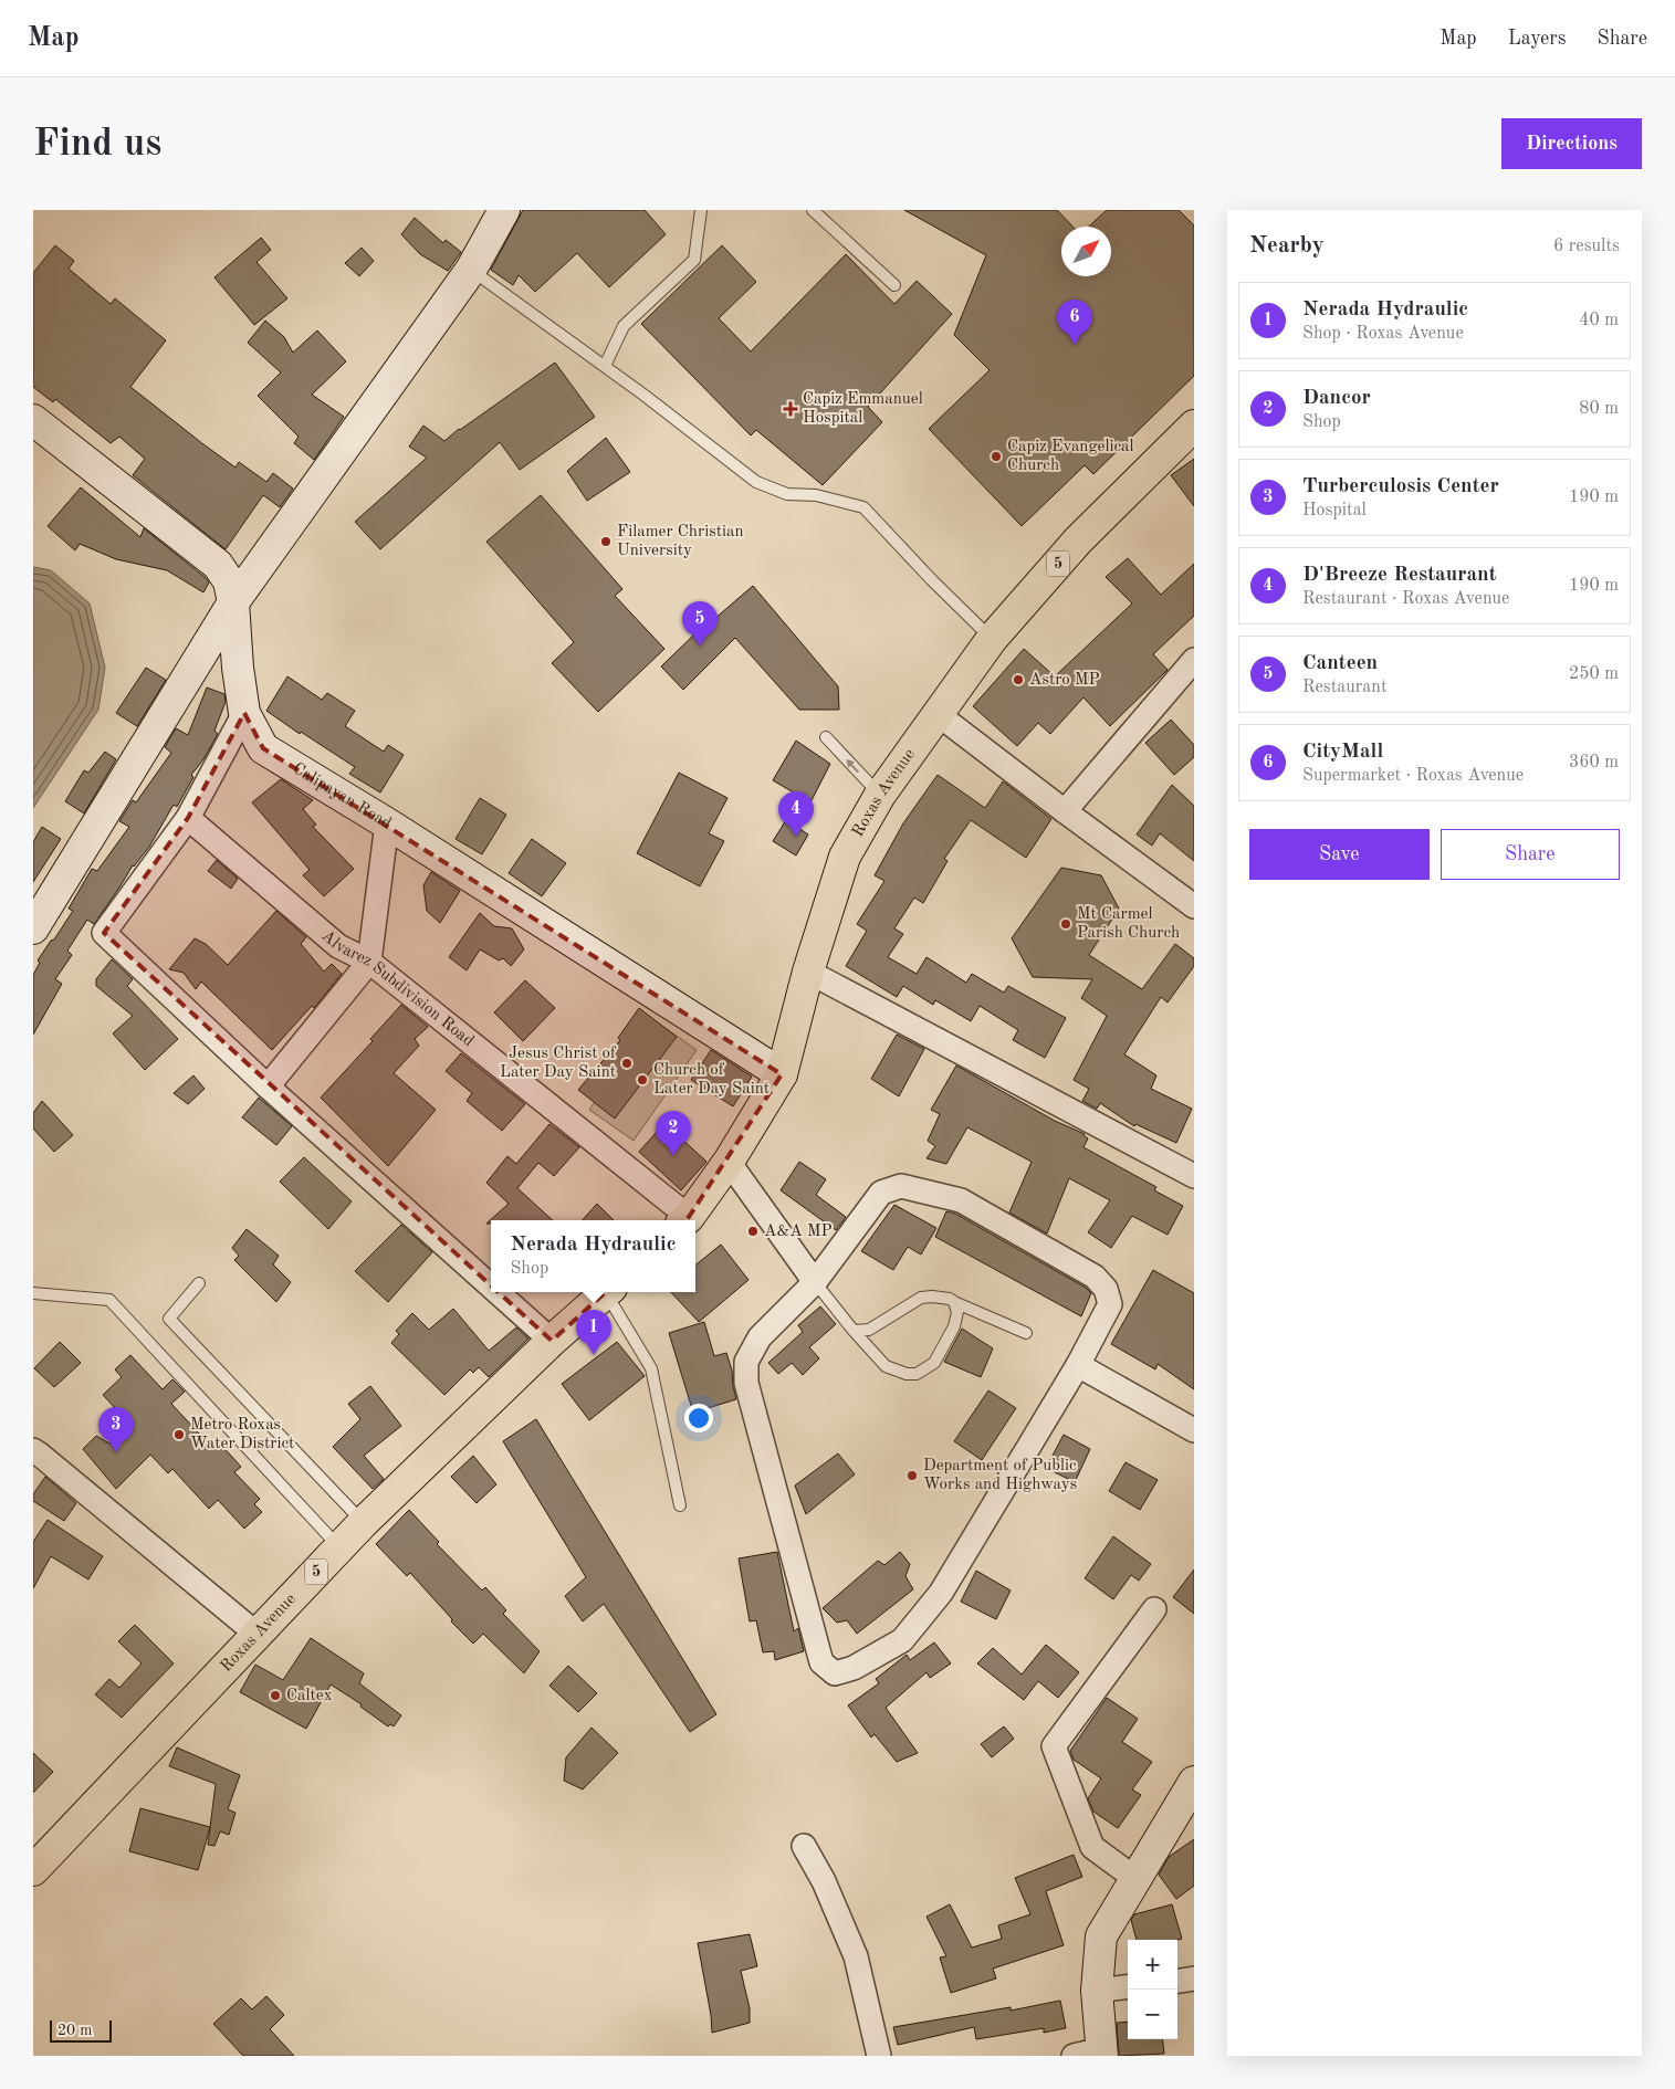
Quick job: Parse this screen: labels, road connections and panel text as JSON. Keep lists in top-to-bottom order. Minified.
{"streets":{"highway":["5","Roxas Avenue"],"main road":["Calipayan Road"],"street":["Alvarez Subdivision Road"]},"crossings":[["Roxas Avenue","Calipayan Road"],["Roxas Avenue","Alvarez Subdivision Road"]],"places":{"health":["Capiz Emmanuel Hospital"],"other":["Capiz Evangelical Church","Filamer Christian University","Astro MP","Mt Carmel Parish Church","Jesus Christ of Later Day Saint","Church of Later Day Saint","A&A MP","Metro Roxas Water District","Department of Public Works and Highways","Caltex"]},"scale_bar":"20 m","north":"top right","page":{"header":"Map","nav":["Map","Layers","Share"],"buttons":["Directions",["Save","Share"]],"title":"Find us","heading":["Nearby","6 results"],"list":[{"mark":"1","name":"Nerada Hydraulic","note":"Shop · Roxas Avenue","value":"40 m"},{"mark":"2","name":"Dancor","note":"Shop","value":"80 m"},{"mark":"3","name":"Turberculosis Center","note":"Hospital","value":"190 m"},{"mark":"4","name":"D'Breeze Restaurant","note":"Restaurant · Roxas Avenue","value":"190 m"},{"mark":"5","name":"Canteen","note":"Restaurant","value":"250 m"},{"mark":"6","name":"CityMall","note":"Supermarket · Roxas Avenue","value":"360 m"}],"pins":["6","5","4","2","1","3"],"popup":["Nerada Hydraulic","Shop"],"map_buttons":["+","−"],"scale":"20 m"}}
